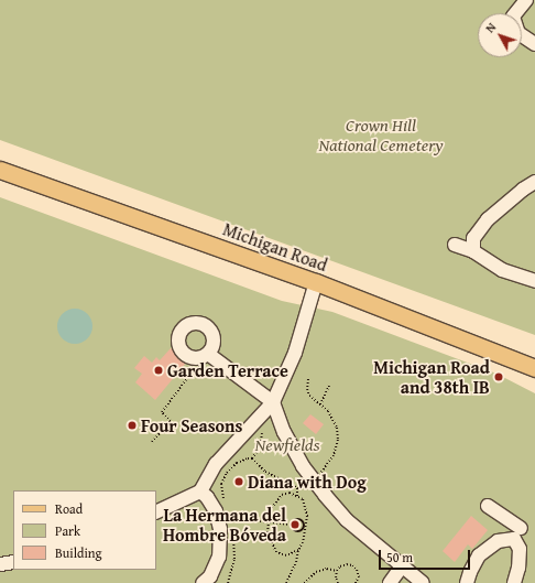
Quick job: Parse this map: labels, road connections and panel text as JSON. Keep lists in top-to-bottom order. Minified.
{"streets":{"main road":["Michigan Road"]},"parks":["Crown Hill National Cemetery","Newfields"],"places":["Garden Terrace","Michigan Road and 38th IB","Four Seasons","Diana with Dog","La Hermana del Hombre Bóveda"],"legend":["Road","Park","Building"],"scale_bar":"50 m","north":"top left"}
